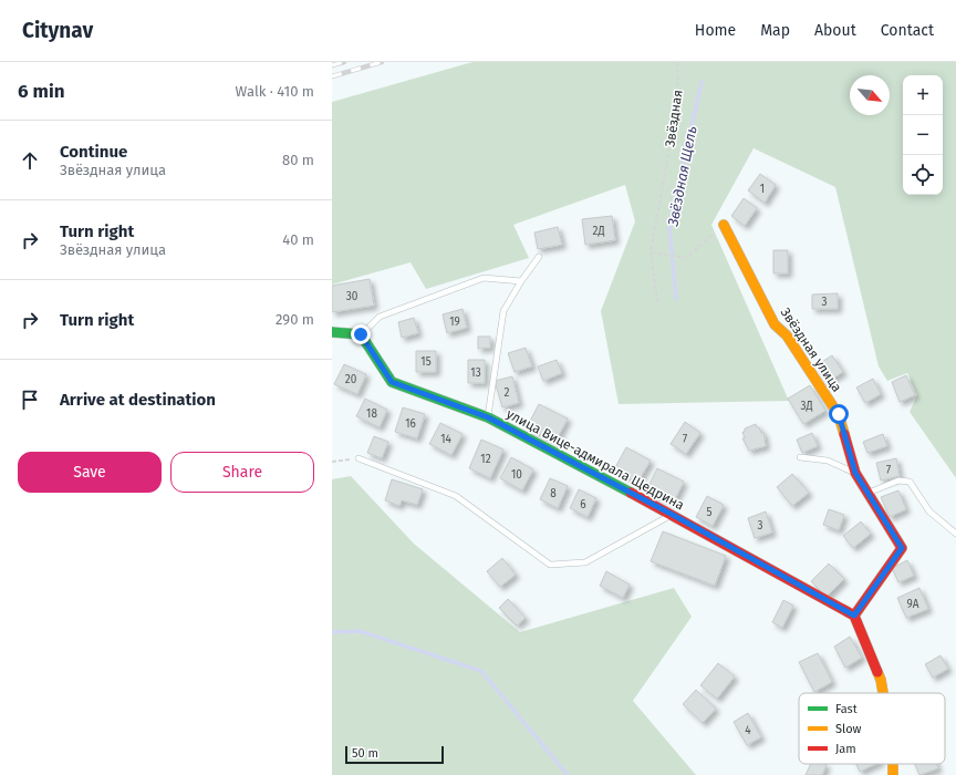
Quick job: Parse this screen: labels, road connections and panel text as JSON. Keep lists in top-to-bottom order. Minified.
{"streets":{"street":["Звёздная улица","улица Вице-адмирала Щедрина"],"path":["Звёздная"]},"crossings":[["Звёздная улица","улица Вице-адмирала Щедрина"]],"water":["Звёздная Щель"],"house_numbers":["1","2Д","30","3","19","15","13","20","2","3Д","18","16","14","7","12","7","10","8","6","5","3","9А","4"],"legend":["Fast","Slow","Jam"],"scale_bar":"50 m","north":"bottom right","page":{"header":"Citynav","nav":["Home","Map","About","Contact"],"heading":["6 min","Walk · 410 m"],"map_buttons":["+","−"],"list":[["Continue","Звёздная улица","80 m"],["Turn right","Звёздная улица","40 m"],["Turn right","290 m"],"Arrive at destination"],"buttons":["Save","Share"],"scale":"50 m"}}
